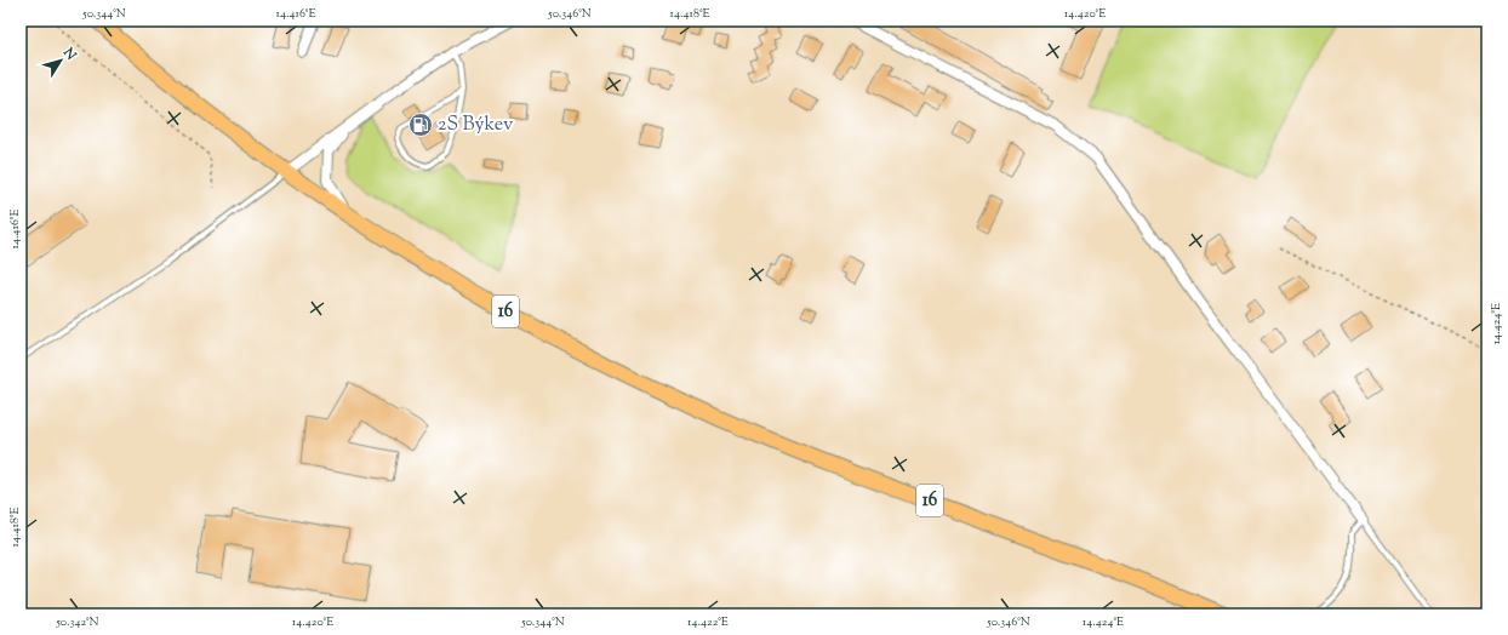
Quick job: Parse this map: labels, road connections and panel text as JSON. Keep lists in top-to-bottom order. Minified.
{"streets":{"main road":["16"]},"places":{"fuel station":["2S Býkev"]},"north":"top right","coordinates":["50.344°N","14.416°E","50.346°N","14.418°E","14.420°E","14.424°E","50.342°N","14.422°E"]}
